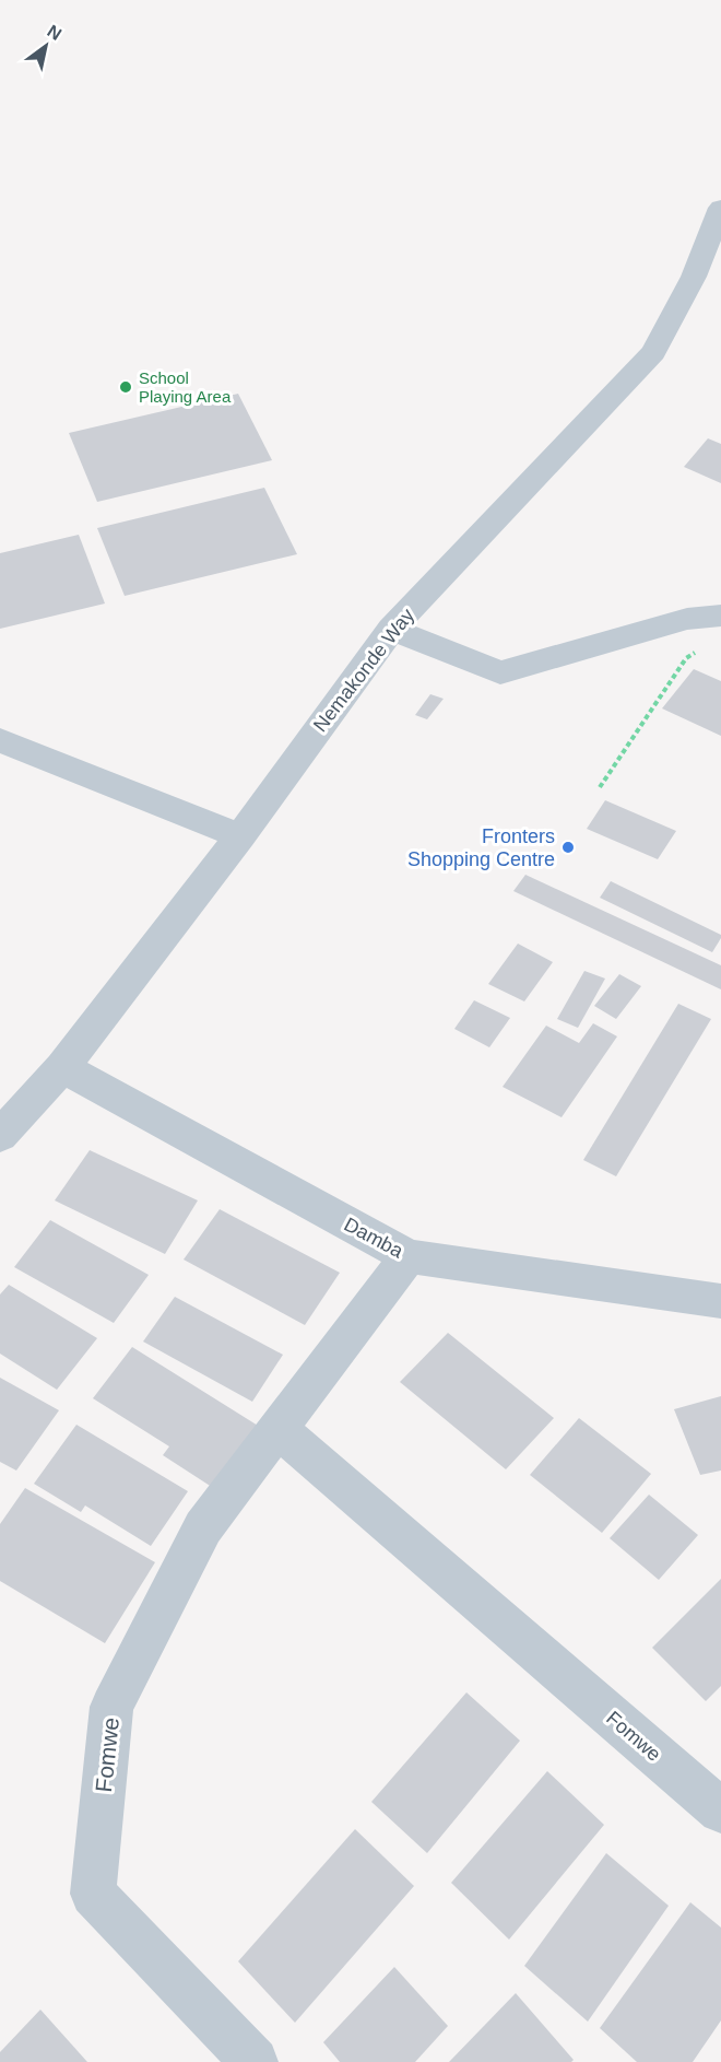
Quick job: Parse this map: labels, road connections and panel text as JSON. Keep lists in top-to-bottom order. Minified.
{"streets":{"street":["Nemakonde Way","Damba","Fomwe"]},"crossings":[["Nemakonde Way","Damba"],["Damba","Fomwe"]],"places":["School Playing Area","Fronters Shopping Centre"],"north":"top right"}
